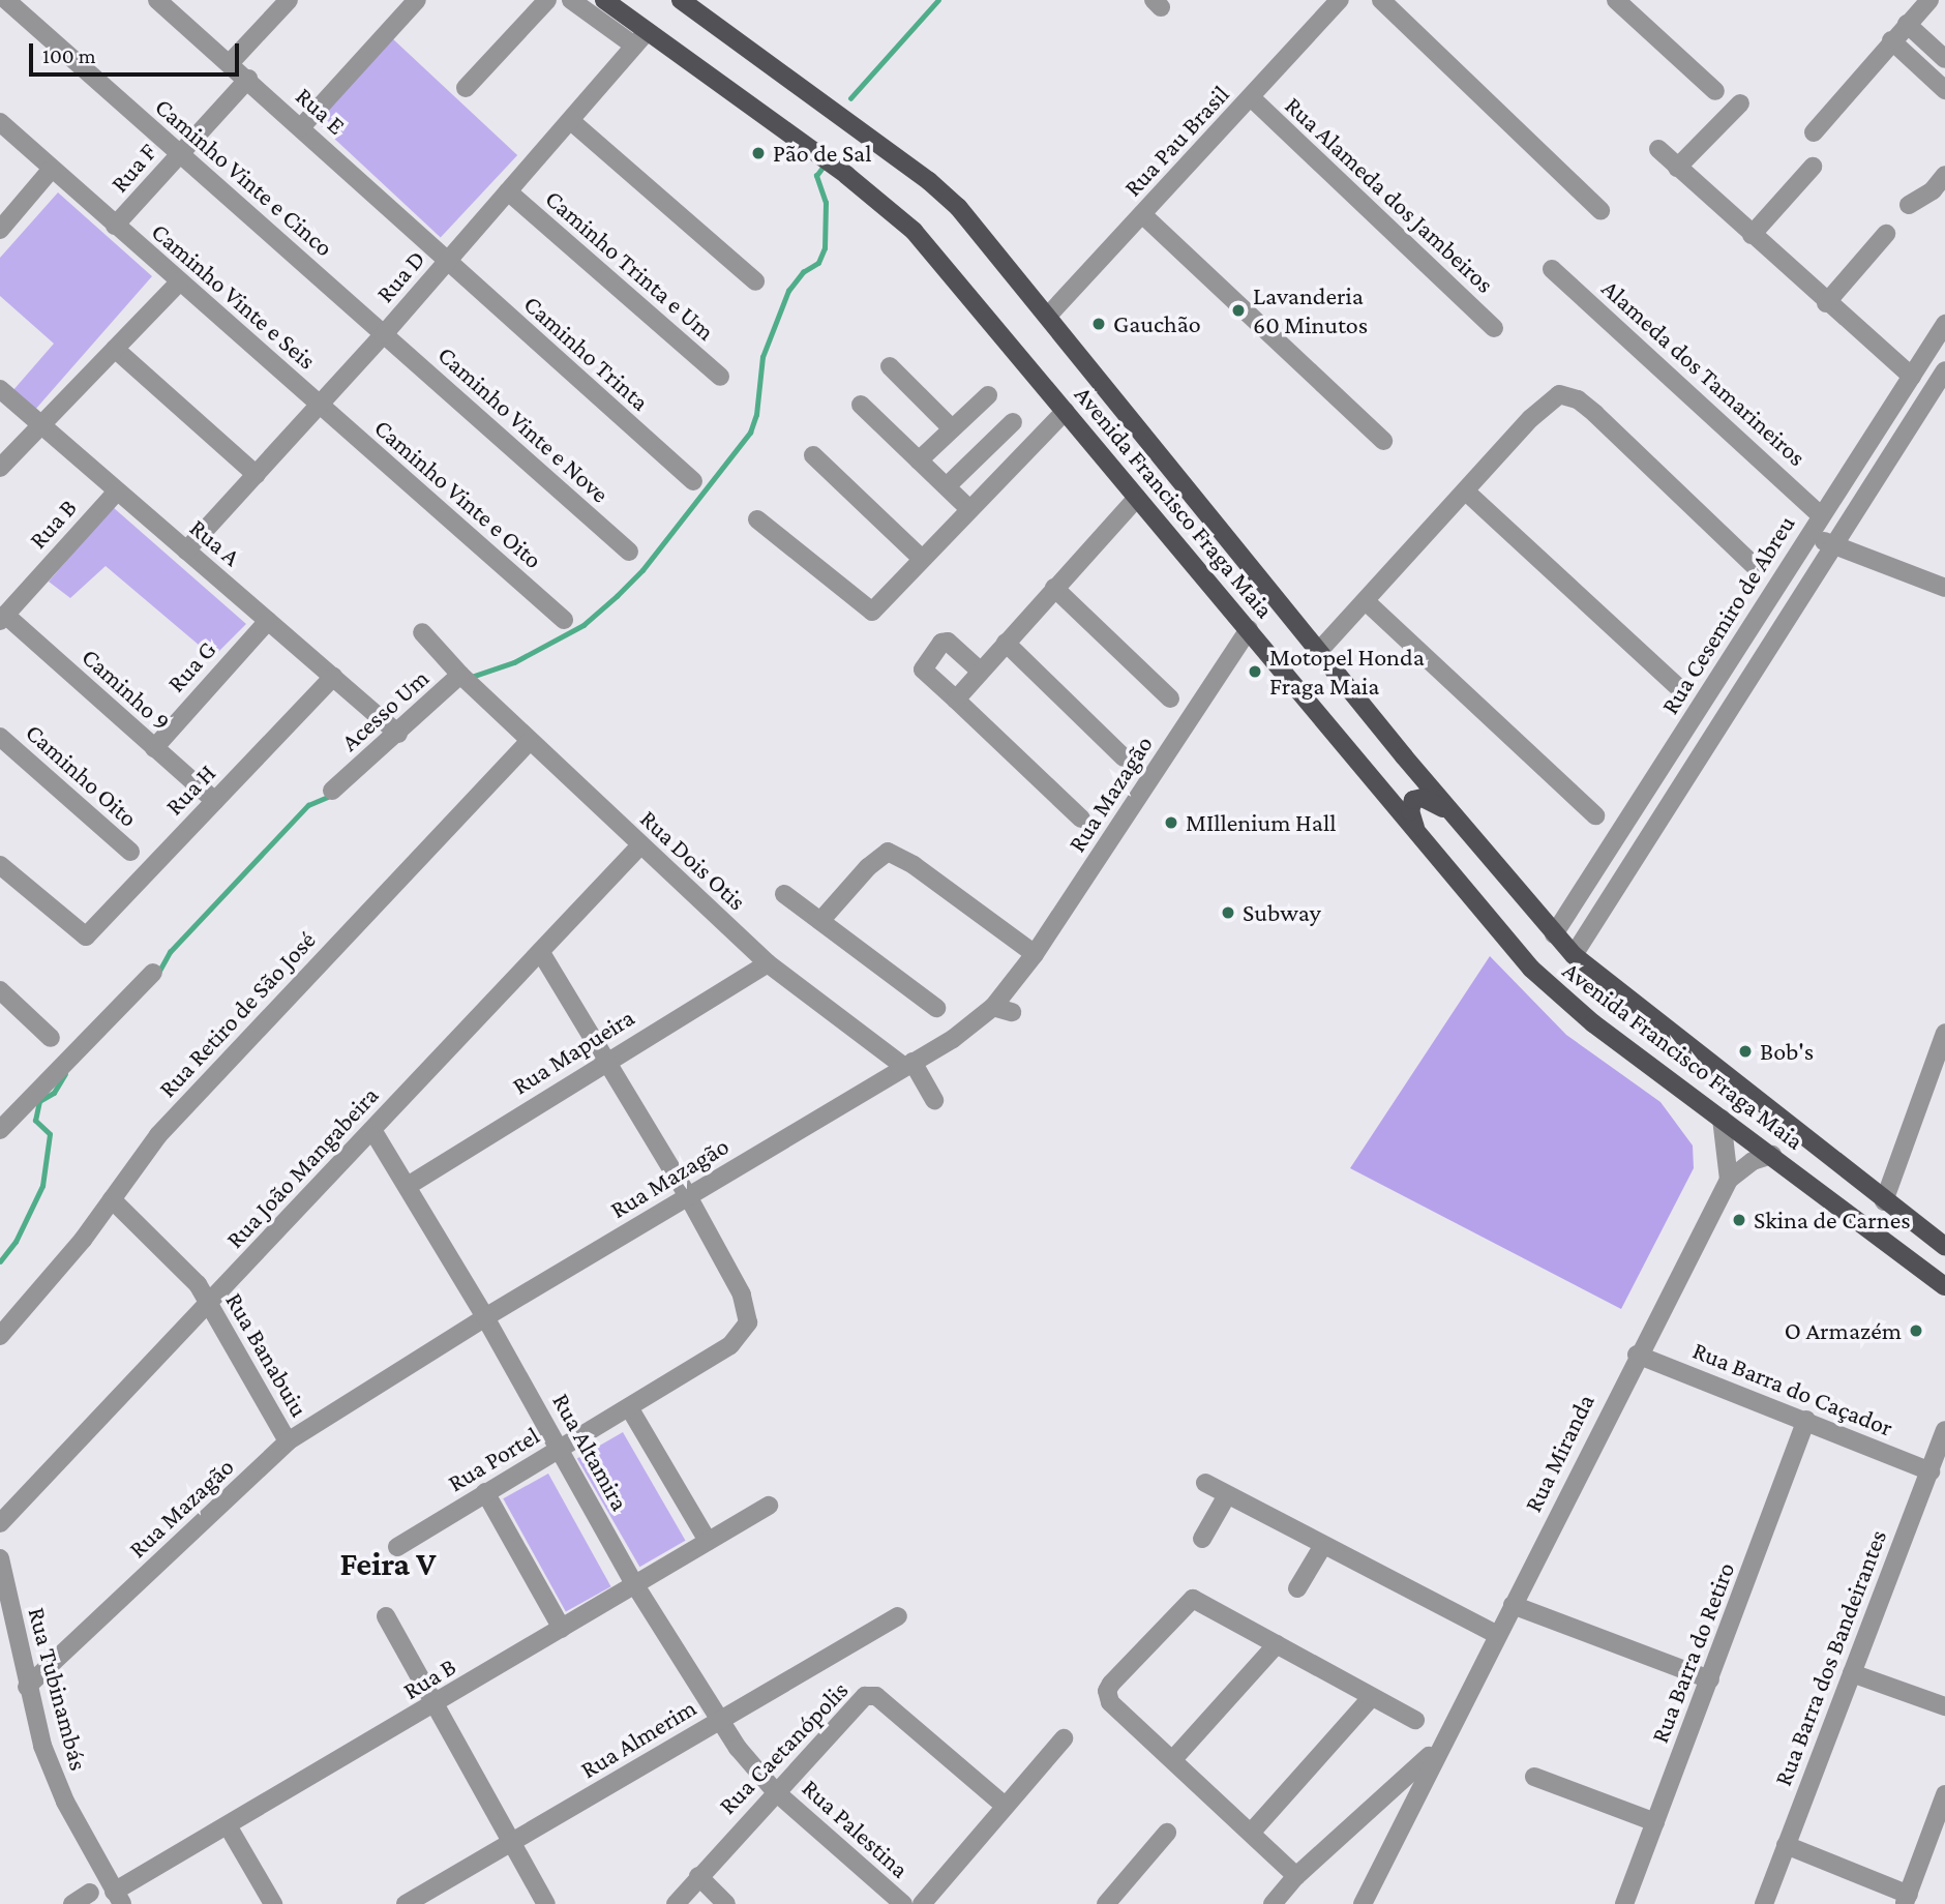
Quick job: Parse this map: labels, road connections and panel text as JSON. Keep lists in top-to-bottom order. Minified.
{"streets":{"main road":["Avenida Francisco Fraga Maia"],"street":["Rua E","Rua Pau Brasil","Rua F","Caminho Vinte e Cinco","Rua Alameda dos Jambeiros","Caminho Trinta e Um","Rua D","Caminho Vinte e Seis","Caminho Trinta","Alameda dos Tamarineiros","Caminho Vinte e Nove","Caminho Vinte e Oito","Rua B","Rua A","Rua Cesemiro de Abreu","Rua G","Caminho 9","Acesso Um","Caminho Oito","Rua H","Rua Mazagão","Rua Dois Otis","Rua Retiro de São José","Rua Mapueira","Rua João Mangabeira","Rua Banabuiu","Rua Barra do Caçador","Rua Altamira","Rua Miranda","Rua Portel","Rua Barra do Retiro","Rua Barra dos Bandeirantes","Rua Tubinambás","Rua Almerim","Rua Caetanópolis","Rua Palestina"]},"crossings":[["Rua E","Rua F"],["Rua E","Rua D"],["Rua E","Caminho Trinta"],["Rua Pau Brasil","Rua Alameda dos Jambeiros"],["Rua Pau Brasil","Avenida Francisco Fraga Maia"],["Rua F","Caminho Vinte e Cinco"],["Rua F","Caminho Vinte e Seis"],["Caminho Vinte e Cinco","Rua D"],["Caminho Vinte e Cinco","Caminho Vinte e Nove"],["Caminho Trinta e Um","Rua D"],["Rua D","Caminho Vinte e Seis"],["Rua D","Caminho Trinta"],["Rua D","Caminho Vinte e Nove"],["Rua D","Caminho Vinte e Oito"],["Rua D","Avenida Francisco Fraga Maia"],["Rua D","Rua A"],["Caminho Vinte e Seis","Caminho Vinte e Oito"],["Alameda dos Tamarineiros","Rua Cesemiro de Abreu"],["Avenida Francisco Fraga Maia","Rua Cesemiro de Abreu"],["Avenida Francisco Fraga Maia","Rua Mazagão"],["Avenida Francisco Fraga Maia","Rua Miranda"],["Rua B","Rua A"],["Rua B","Caminho 9"],["Rua B","Rua Altamira"],["Rua B","Rua Tubinambás"],["Rua A","Rua G"],["Rua A","Acesso Um"],["Rua A","Rua H"],["Rua G","Caminho 9"],["Caminho 9","Rua H"],["Acesso Um","Rua Dois Otis"],["Rua Mazagão","Rua Dois Otis"],["Rua Mazagão","Rua Banabuiu"],["Rua Mazagão","Rua Altamira"],["Rua Mazagão","Rua Portel"],["Rua Mazagão","Rua Tubinambás"],["Rua Dois Otis","Rua Retiro de São José"],["Rua Dois Otis","Rua Mapueira"],["Rua Dois Otis","Rua João Mangabeira"],["Rua Retiro de São José","Rua Banabuiu"],["Rua Mapueira","Rua Altamira"],["Rua João Mangabeira","Rua Banabuiu"],["Rua João Mangabeira","Rua Altamira"],["Rua Barra do Caçador","Rua Miranda"],["Rua Barra do Caçador","Rua Barra do Retiro"],["Rua Barra do Caçador","Rua Barra dos Bandeirantes"],["Rua Altamira","Rua Portel"],["Rua Altamira","Rua Almerim"],["Rua Altamira","Rua Caetanópolis"],["Rua Altamira","Rua Palestina"],["Rua Caetanópolis","Rua Palestina"]],"districts":["Feira V"],"places":["Pão de Sal","Lavanderia 60 Minutos","Gauchão","Motopel Honda Fraga Maia","MIllenium Hall","Subway","Bob's","Skina de Carnes","O Armazém"],"scale_bar":"100 m"}
